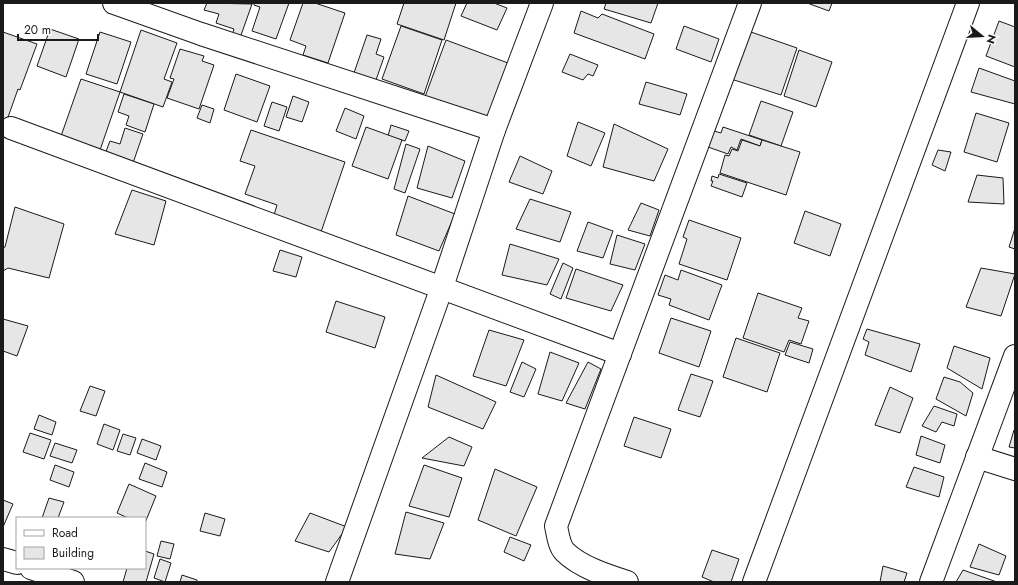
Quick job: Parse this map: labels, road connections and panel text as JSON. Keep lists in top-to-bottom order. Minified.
{"legend":["Road","Building"],"scale_bar":"20 m","north":"right"}
